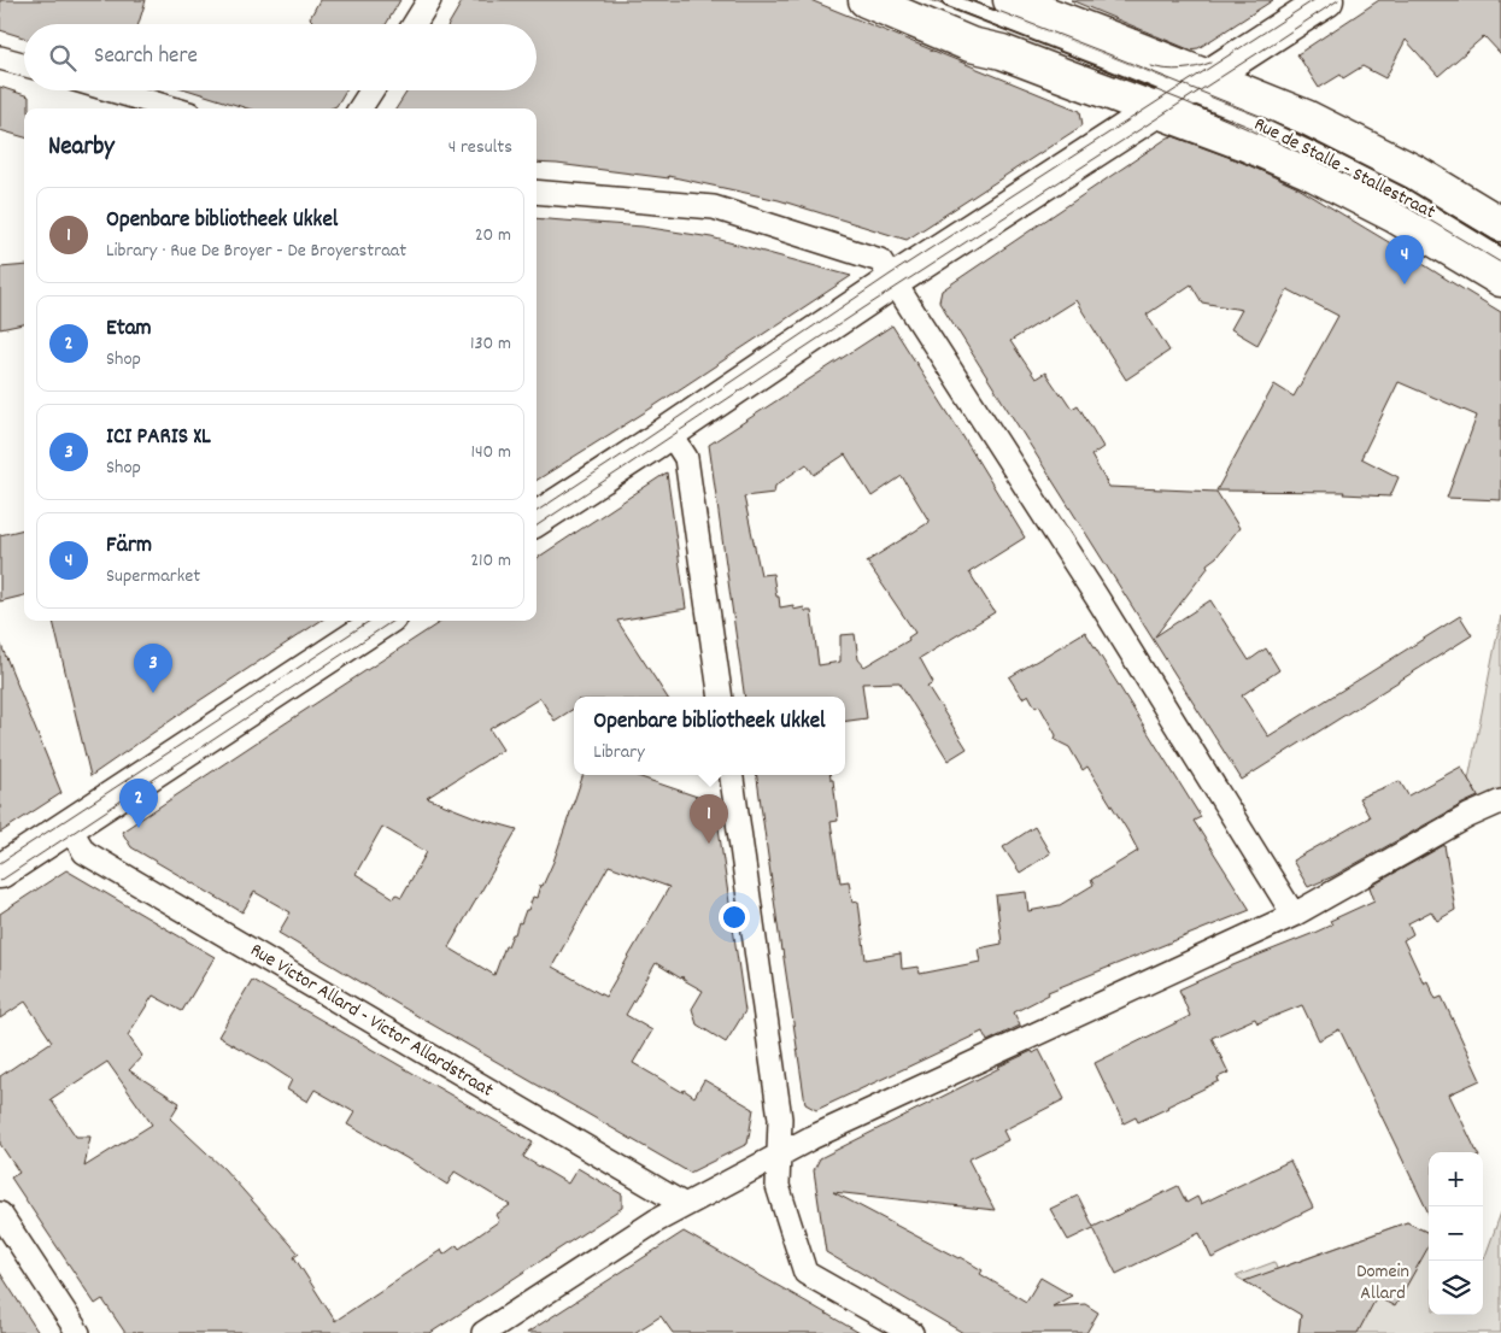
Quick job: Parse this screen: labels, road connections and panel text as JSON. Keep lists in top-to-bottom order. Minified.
{"streets":{"main road":["Rue de Stalle - Stallestraat"],"street":["Rue Victor Allard - Victor Allardstraat"]},"parks":["Domein Allard"],"page":{"search":"Search here","heading":["Nearby","4 results"],"list":[{"mark":"1","name":"Openbare bibliotheek Ukkel","note":"Library · Rue De Broyer - De Broyerstraat","value":"20 m"},{"mark":"2","name":"Etam","note":"Shop","value":"130 m"},{"mark":"3","name":"ICI PARIS XL","note":"Shop","value":"140 m"},{"mark":"4","name":"Färm","note":"Supermarket","value":"210 m"}],"pins":["4","3","2","1"],"popup":["Openbare bibliotheek Ukkel","Library"],"map_buttons":["+","−"]}}
